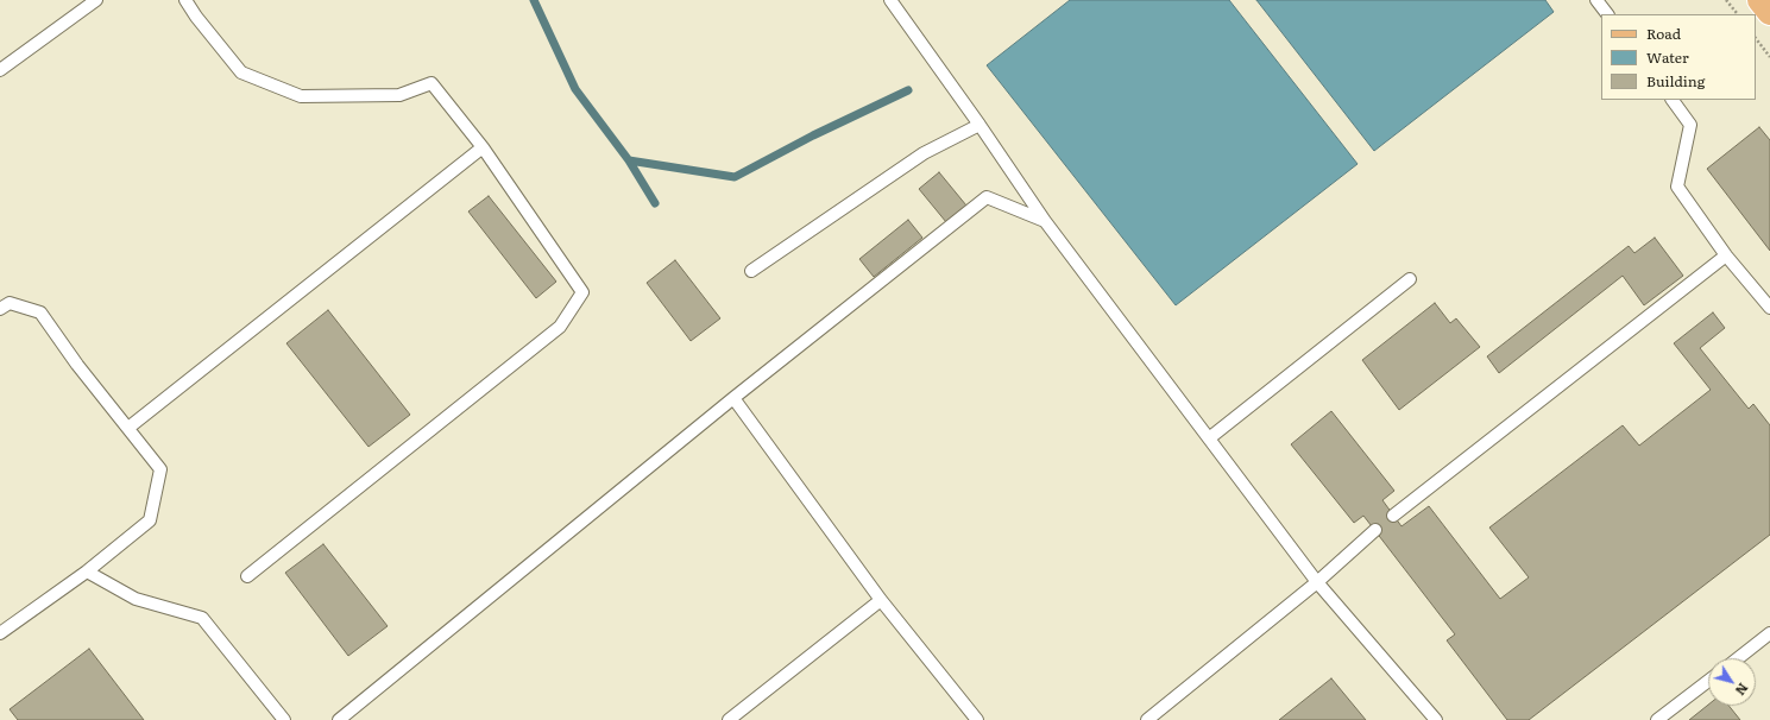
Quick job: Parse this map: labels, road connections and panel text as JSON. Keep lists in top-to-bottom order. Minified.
{"legend":["Road","Water","Building"],"north":"bottom right"}
